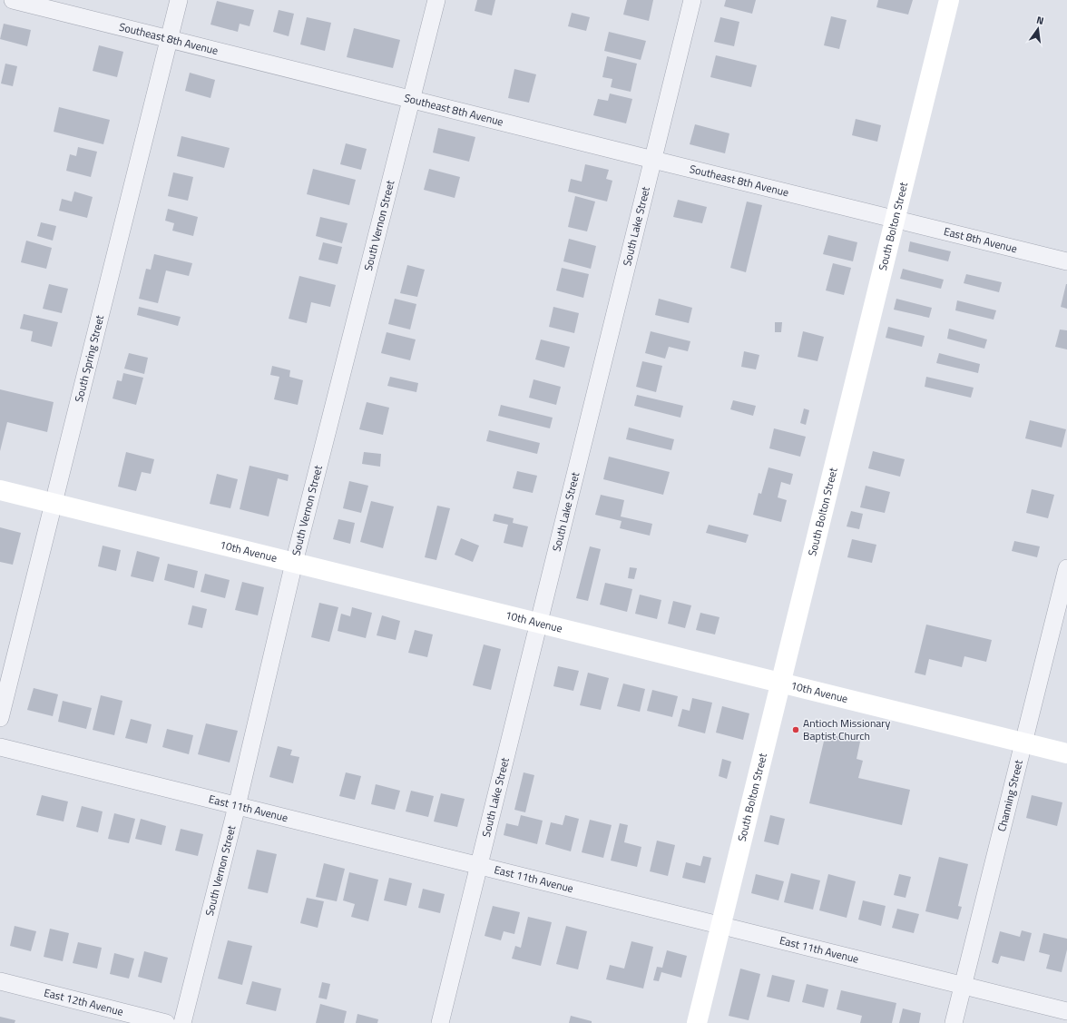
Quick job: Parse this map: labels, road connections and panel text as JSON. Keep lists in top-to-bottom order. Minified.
{"streets":{"main road":["South Bolton Street","10th Avenue"],"street":["Southeast 8th Avenue","South Vernon Street","South Lake Street","East 8th Avenue","South Spring Street","Channing Street","East 11th Avenue","East 12th Avenue"]},"crossings":[["Southeast 8th Avenue","South Vernon Street"],["Southeast 8th Avenue","South Lake Street"],["Southeast 8th Avenue","South Bolton Street"],["Southeast 8th Avenue","East 8th Avenue"],["Southeast 8th Avenue","South Spring Street"],["South Vernon Street","10th Avenue"],["South Vernon Street","East 11th Avenue"],["South Lake Street","10th Avenue"],["South Lake Street","East 11th Avenue"],["South Bolton Street","East 8th Avenue"],["South Bolton Street","10th Avenue"],["South Bolton Street","East 11th Avenue"],["South Spring Street","10th Avenue"],["10th Avenue","Channing Street"],["Channing Street","East 11th Avenue"]],"places":["Antioch Missionary Baptist Church"],"north":"top"}
